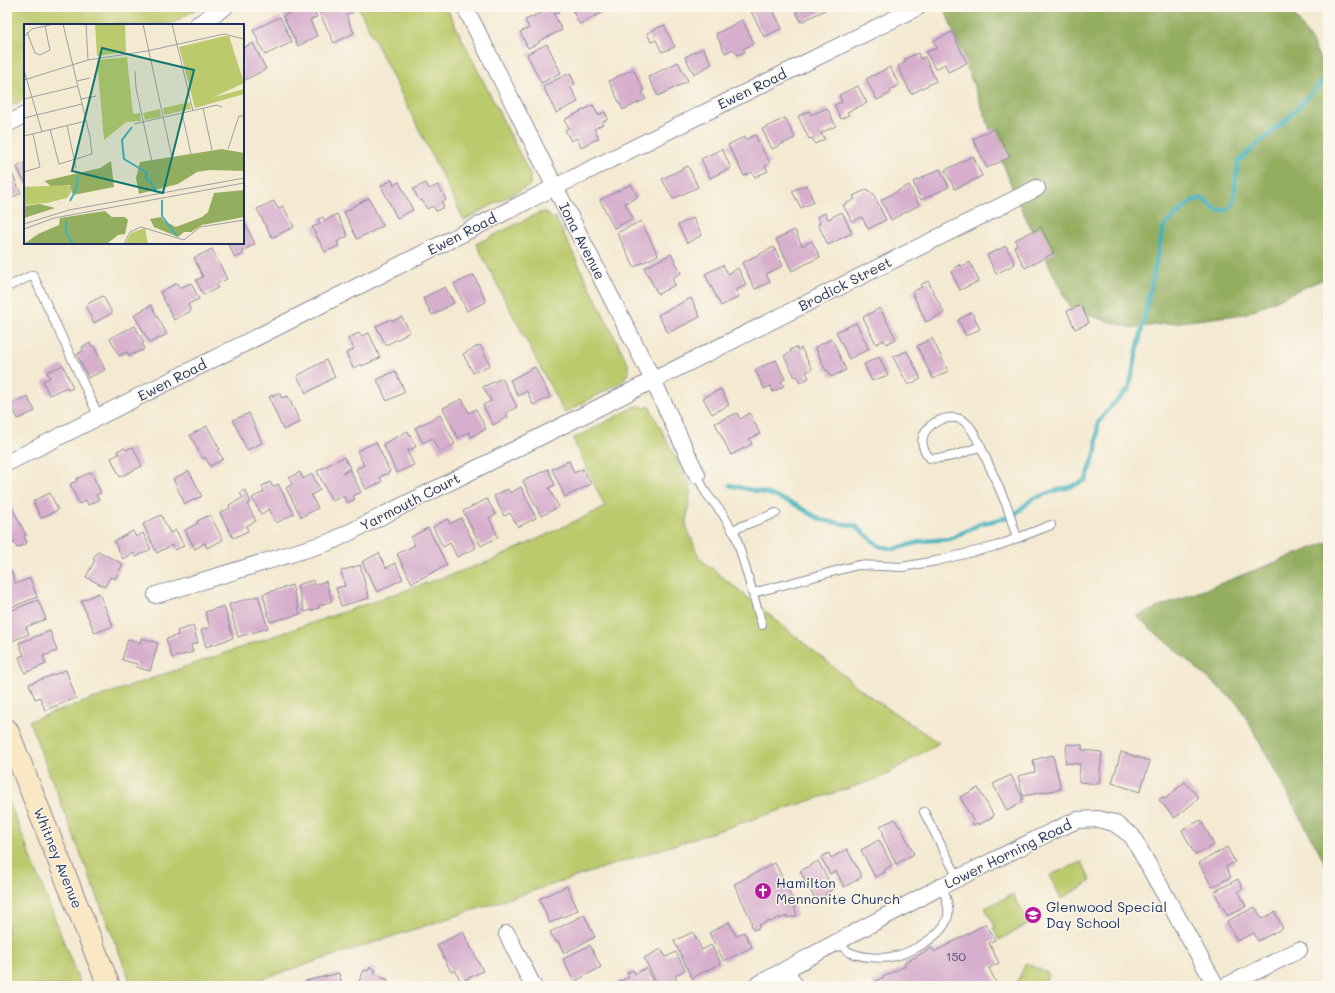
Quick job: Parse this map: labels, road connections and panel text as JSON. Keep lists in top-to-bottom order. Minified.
{"streets":{"street":["Ewen Road","Iona Avenue","Brodick Street","Yarmouth Court","Lower Horning Road","Whitney Avenue"]},"crossings":[["Ewen Road","Iona Avenue"],["Iona Avenue","Brodick Street"],["Iona Avenue","Yarmouth Court"],["Brodick Street","Yarmouth Court"]],"places":{"church":["Hamilton Mennonite Church"],"school or university":["Glenwood Special Day School"]},"house_numbers":["150"]}
